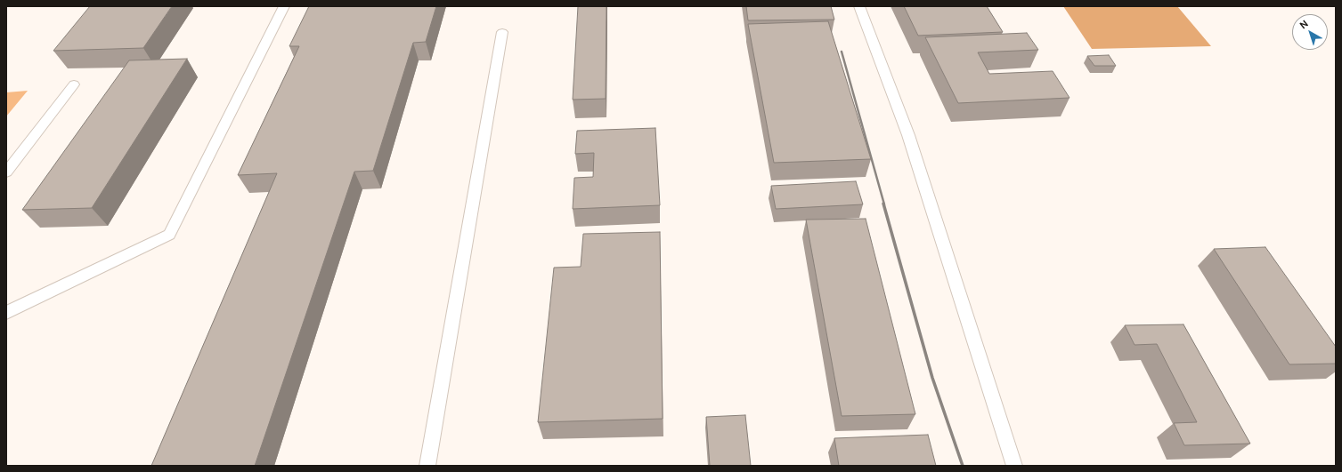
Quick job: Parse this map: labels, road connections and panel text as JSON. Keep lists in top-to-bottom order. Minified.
{"north":"top left"}
